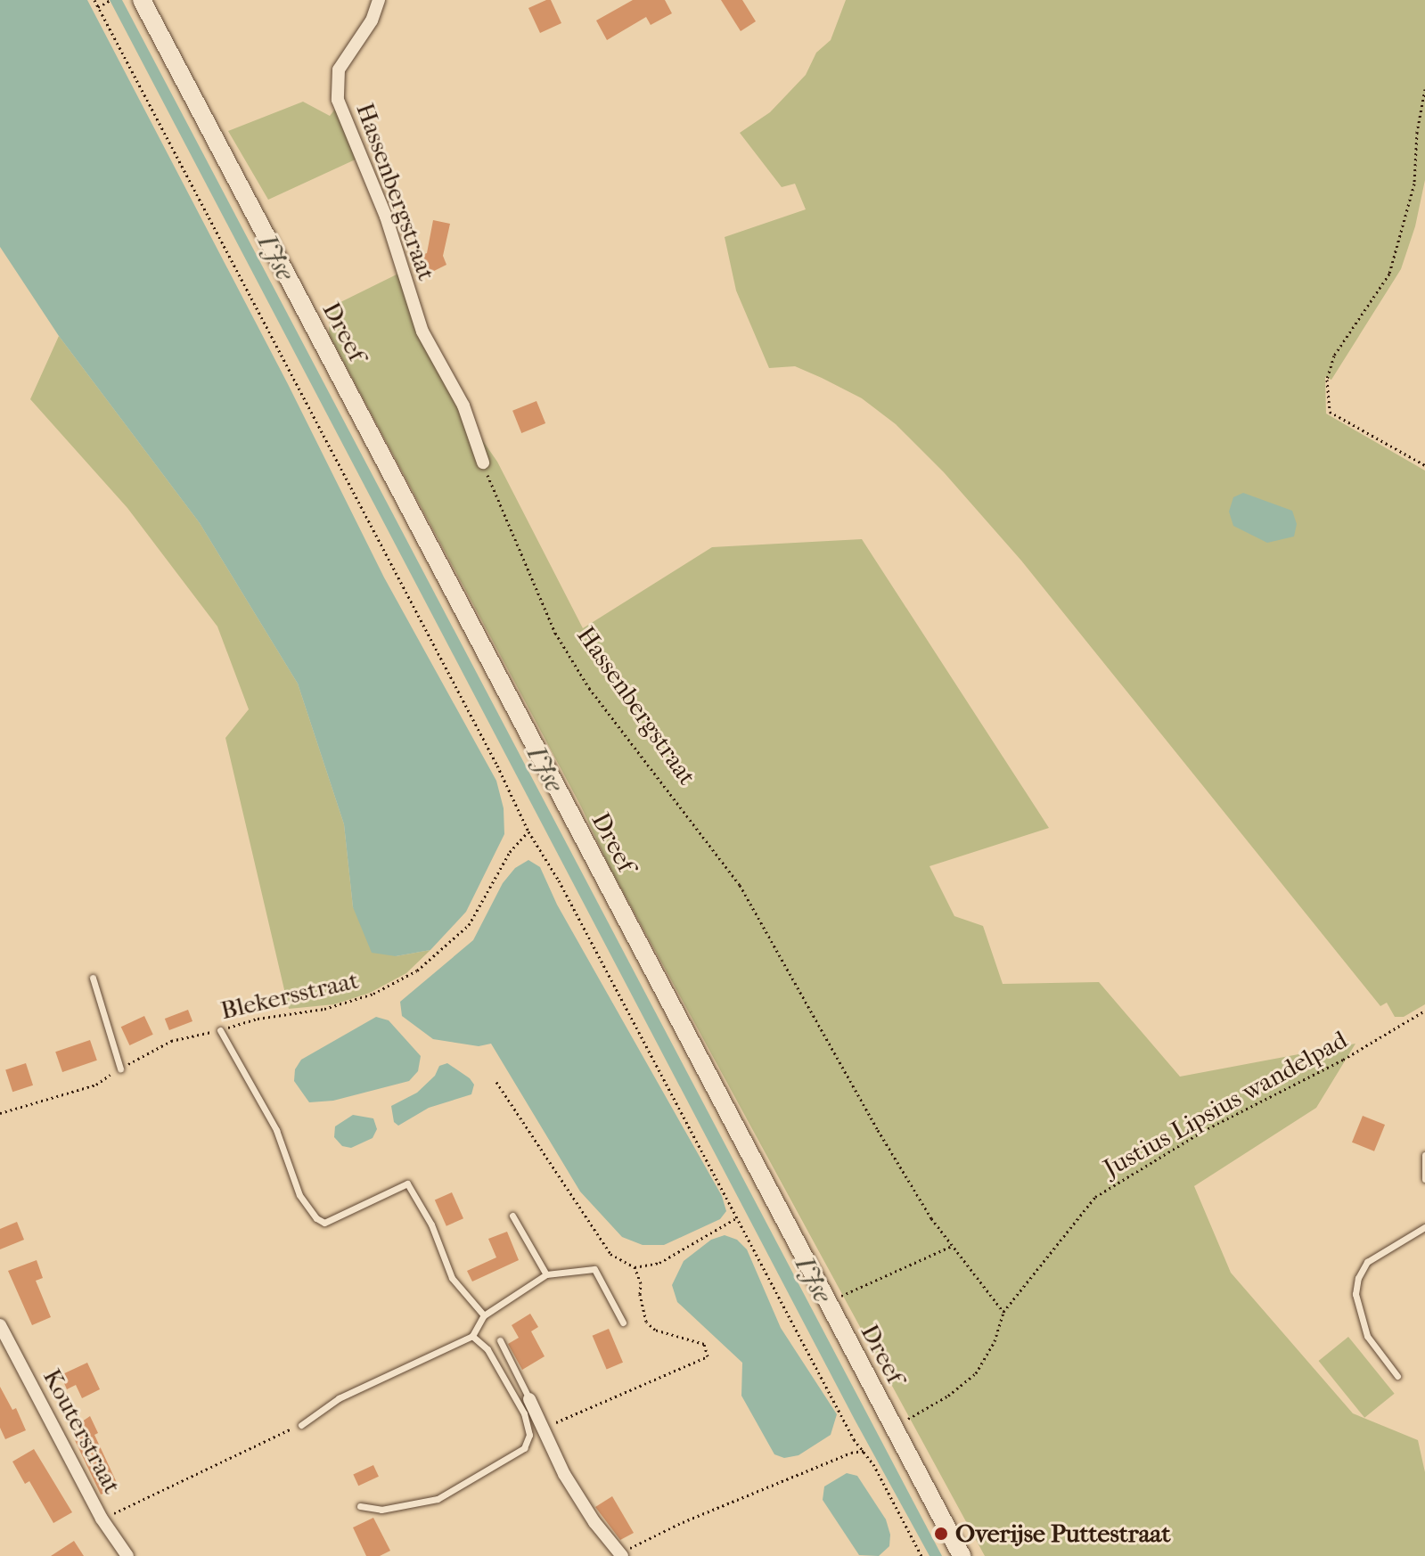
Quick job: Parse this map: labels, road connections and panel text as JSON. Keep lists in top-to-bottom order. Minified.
{"streets":{"main road":["Dreef"],"street":["Hassenbergstraat","Kouterstraat"],"path":["Blekersstraat","Justius Lipsius wandelpad"]},"crossings":[["Hassenbergstraat","Justius Lipsius wandelpad"],["Dreef","Justius Lipsius wandelpad"]],"water":["IJse"],"places":["Overijse Puttestraat"]}
